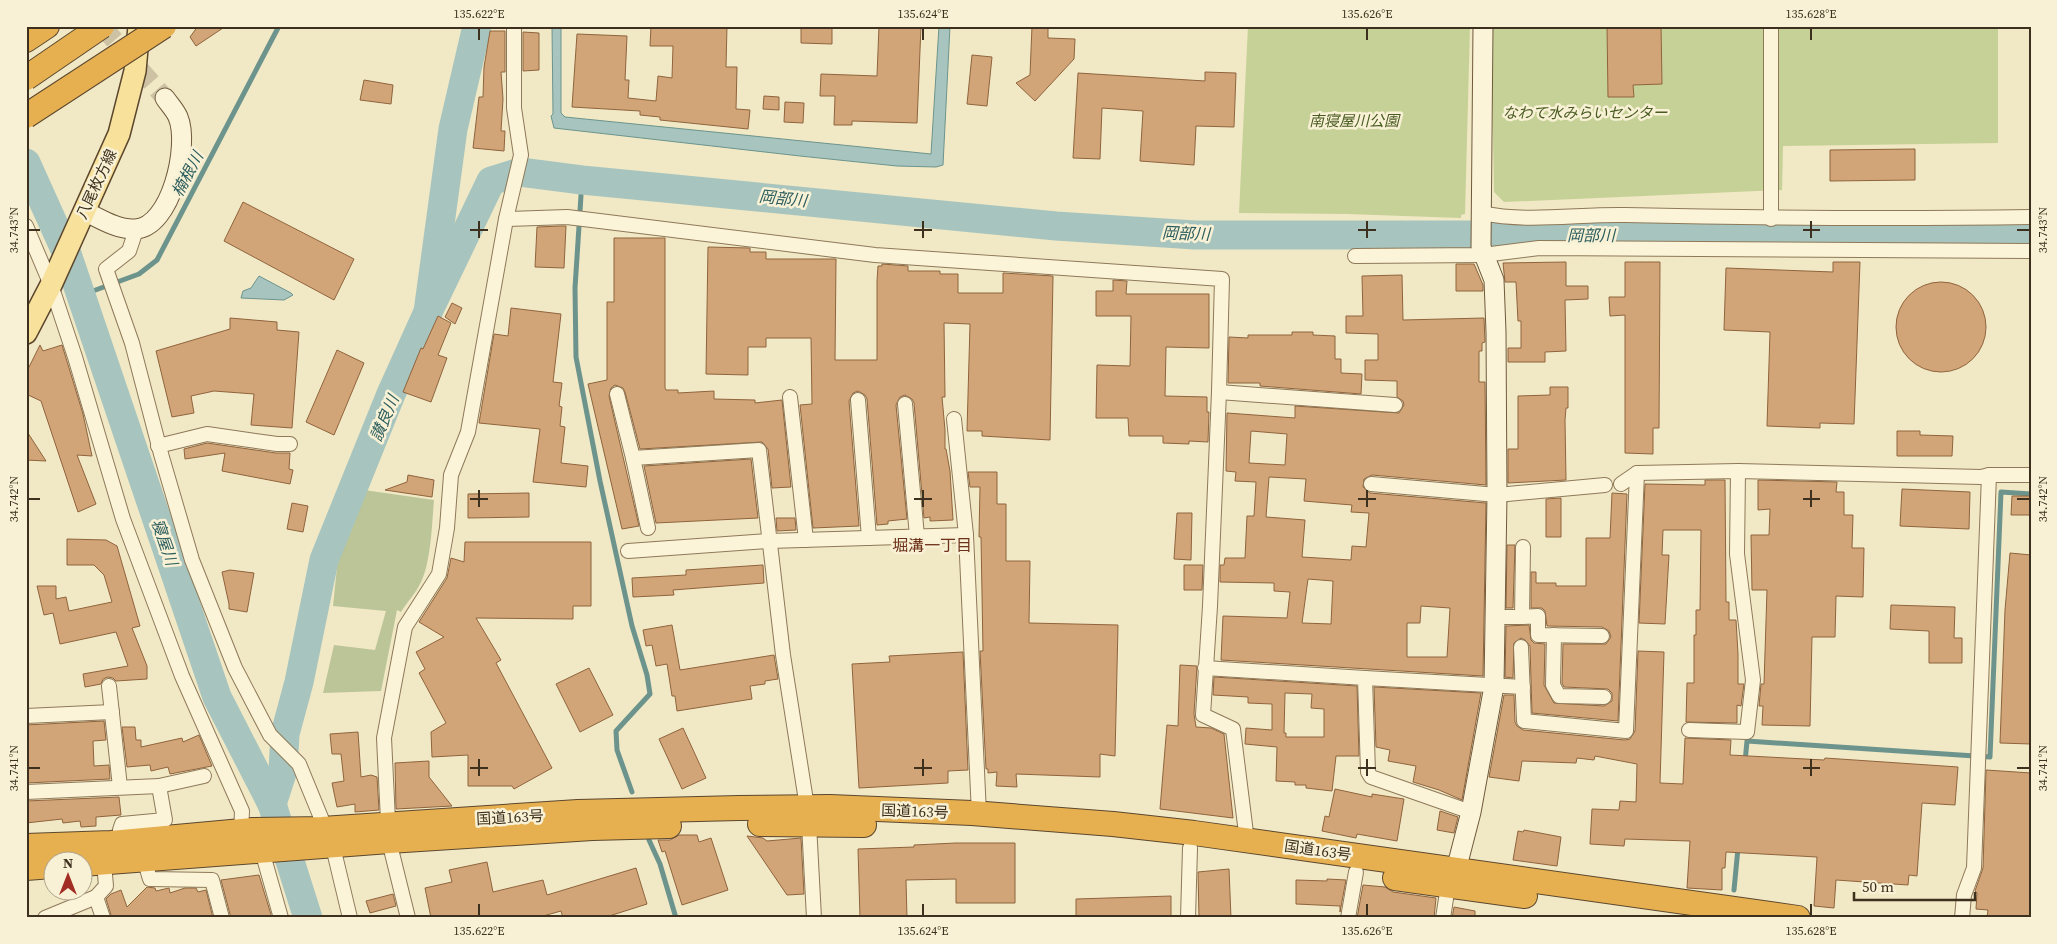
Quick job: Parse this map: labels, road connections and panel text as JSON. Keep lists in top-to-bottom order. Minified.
{"streets":{"highway":["国道163号"],"main road":["八尾枚方線"]},"districts":["堀溝一丁目"],"water":["楠根川","岡部川","讃良川","寝屋川"],"parks":["なわて水みらいセンター","南寝屋川公園"],"scale_bar":"50 m","north":"top","coordinates":["135.622°E","135.624°E","135.626°E","135.628°E","34.743°N","34.742°N","34.741°N"]}
